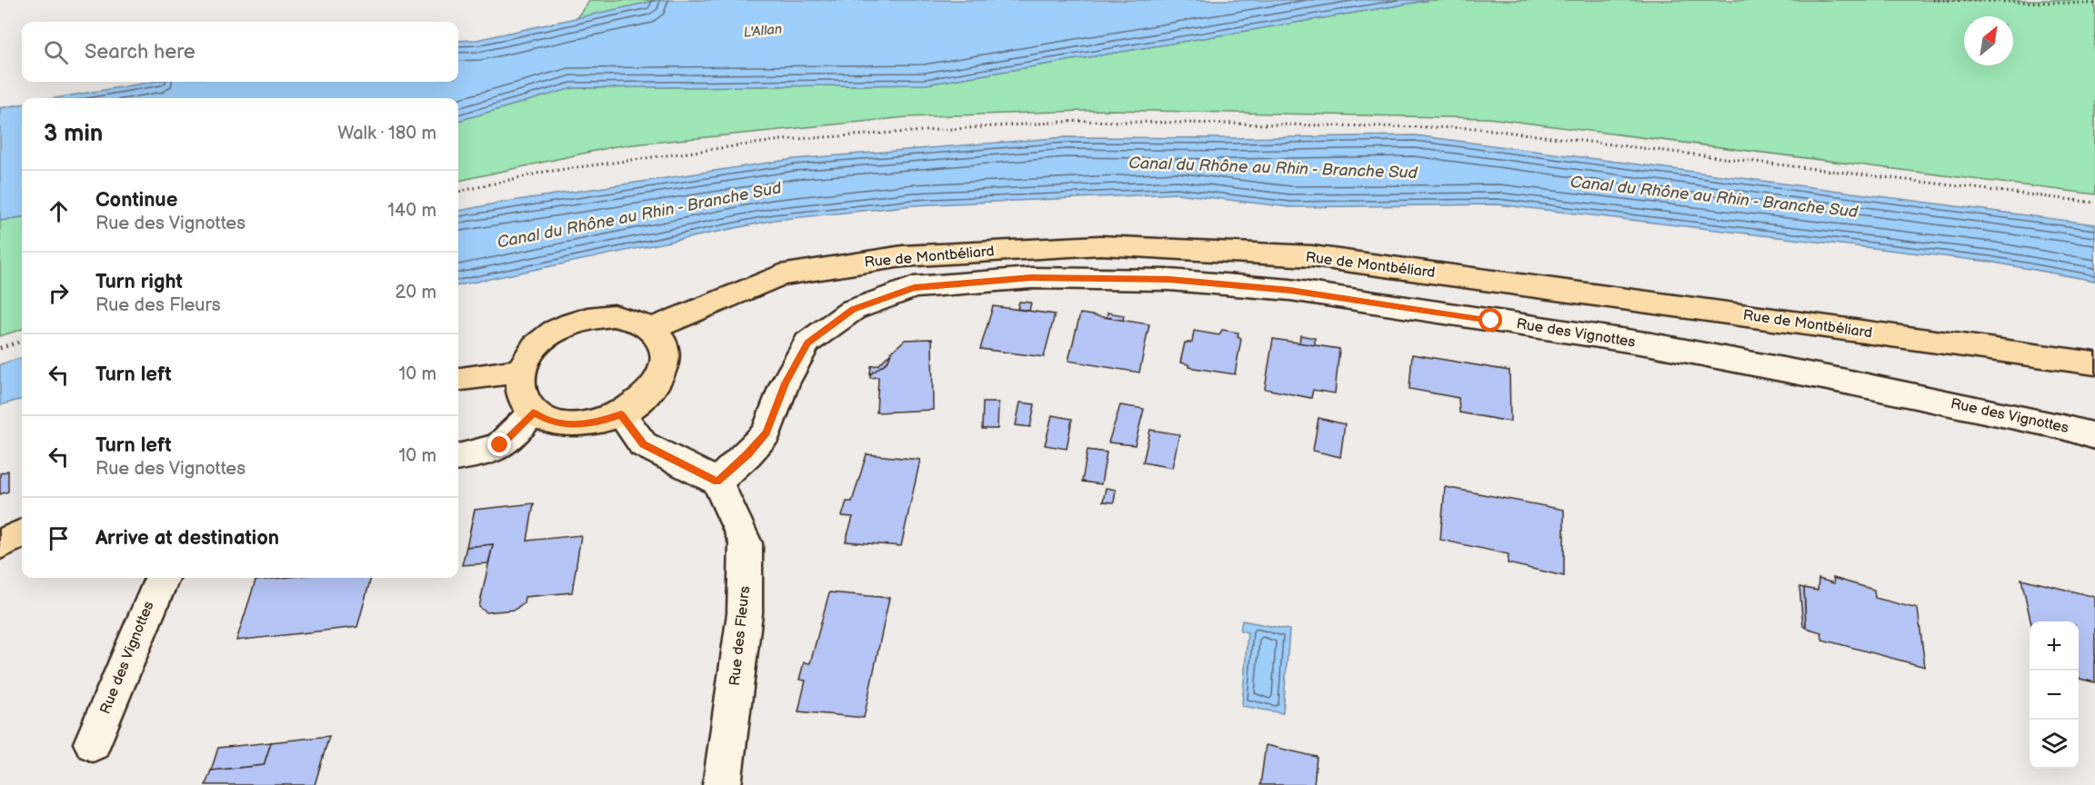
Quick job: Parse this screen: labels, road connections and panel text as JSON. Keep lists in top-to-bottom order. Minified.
{"streets":{"main road":["Rue de Montbéliard"],"street":["Rue des Vignottes","Rue des Fleurs"]},"crossings":[["Rue des Vignottes","Rue des Fleurs"]],"water":["L'Allan","Canal du Rhône au Rhin - Branche Sud"],"north":"top right","page":{"search":"Search here","heading":["3 min","Walk · 180 m"],"list":[["Continue","Rue des Vignottes","140 m"],["Turn right","Rue des Fleurs","20 m"],["Turn left","10 m"],["Turn left","Rue des Vignottes","10 m"],"Arrive at destination"],"map_buttons":["+","−"]}}
